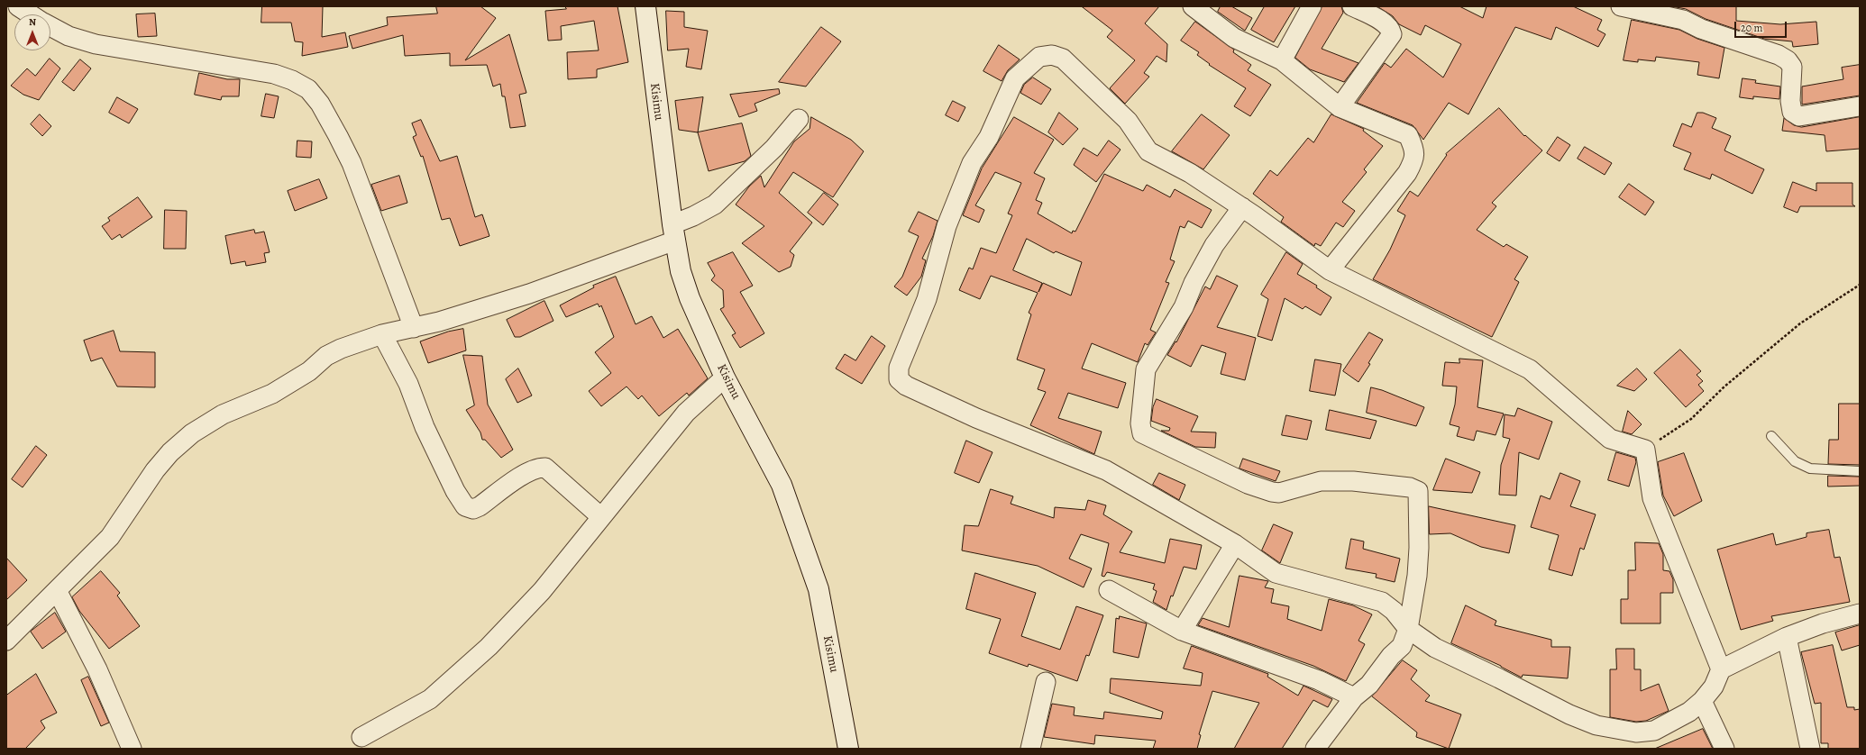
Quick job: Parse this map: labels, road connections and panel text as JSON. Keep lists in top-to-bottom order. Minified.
{"streets":{"street":["Kisimu"]},"scale_bar":"20 m","north":"top"}
